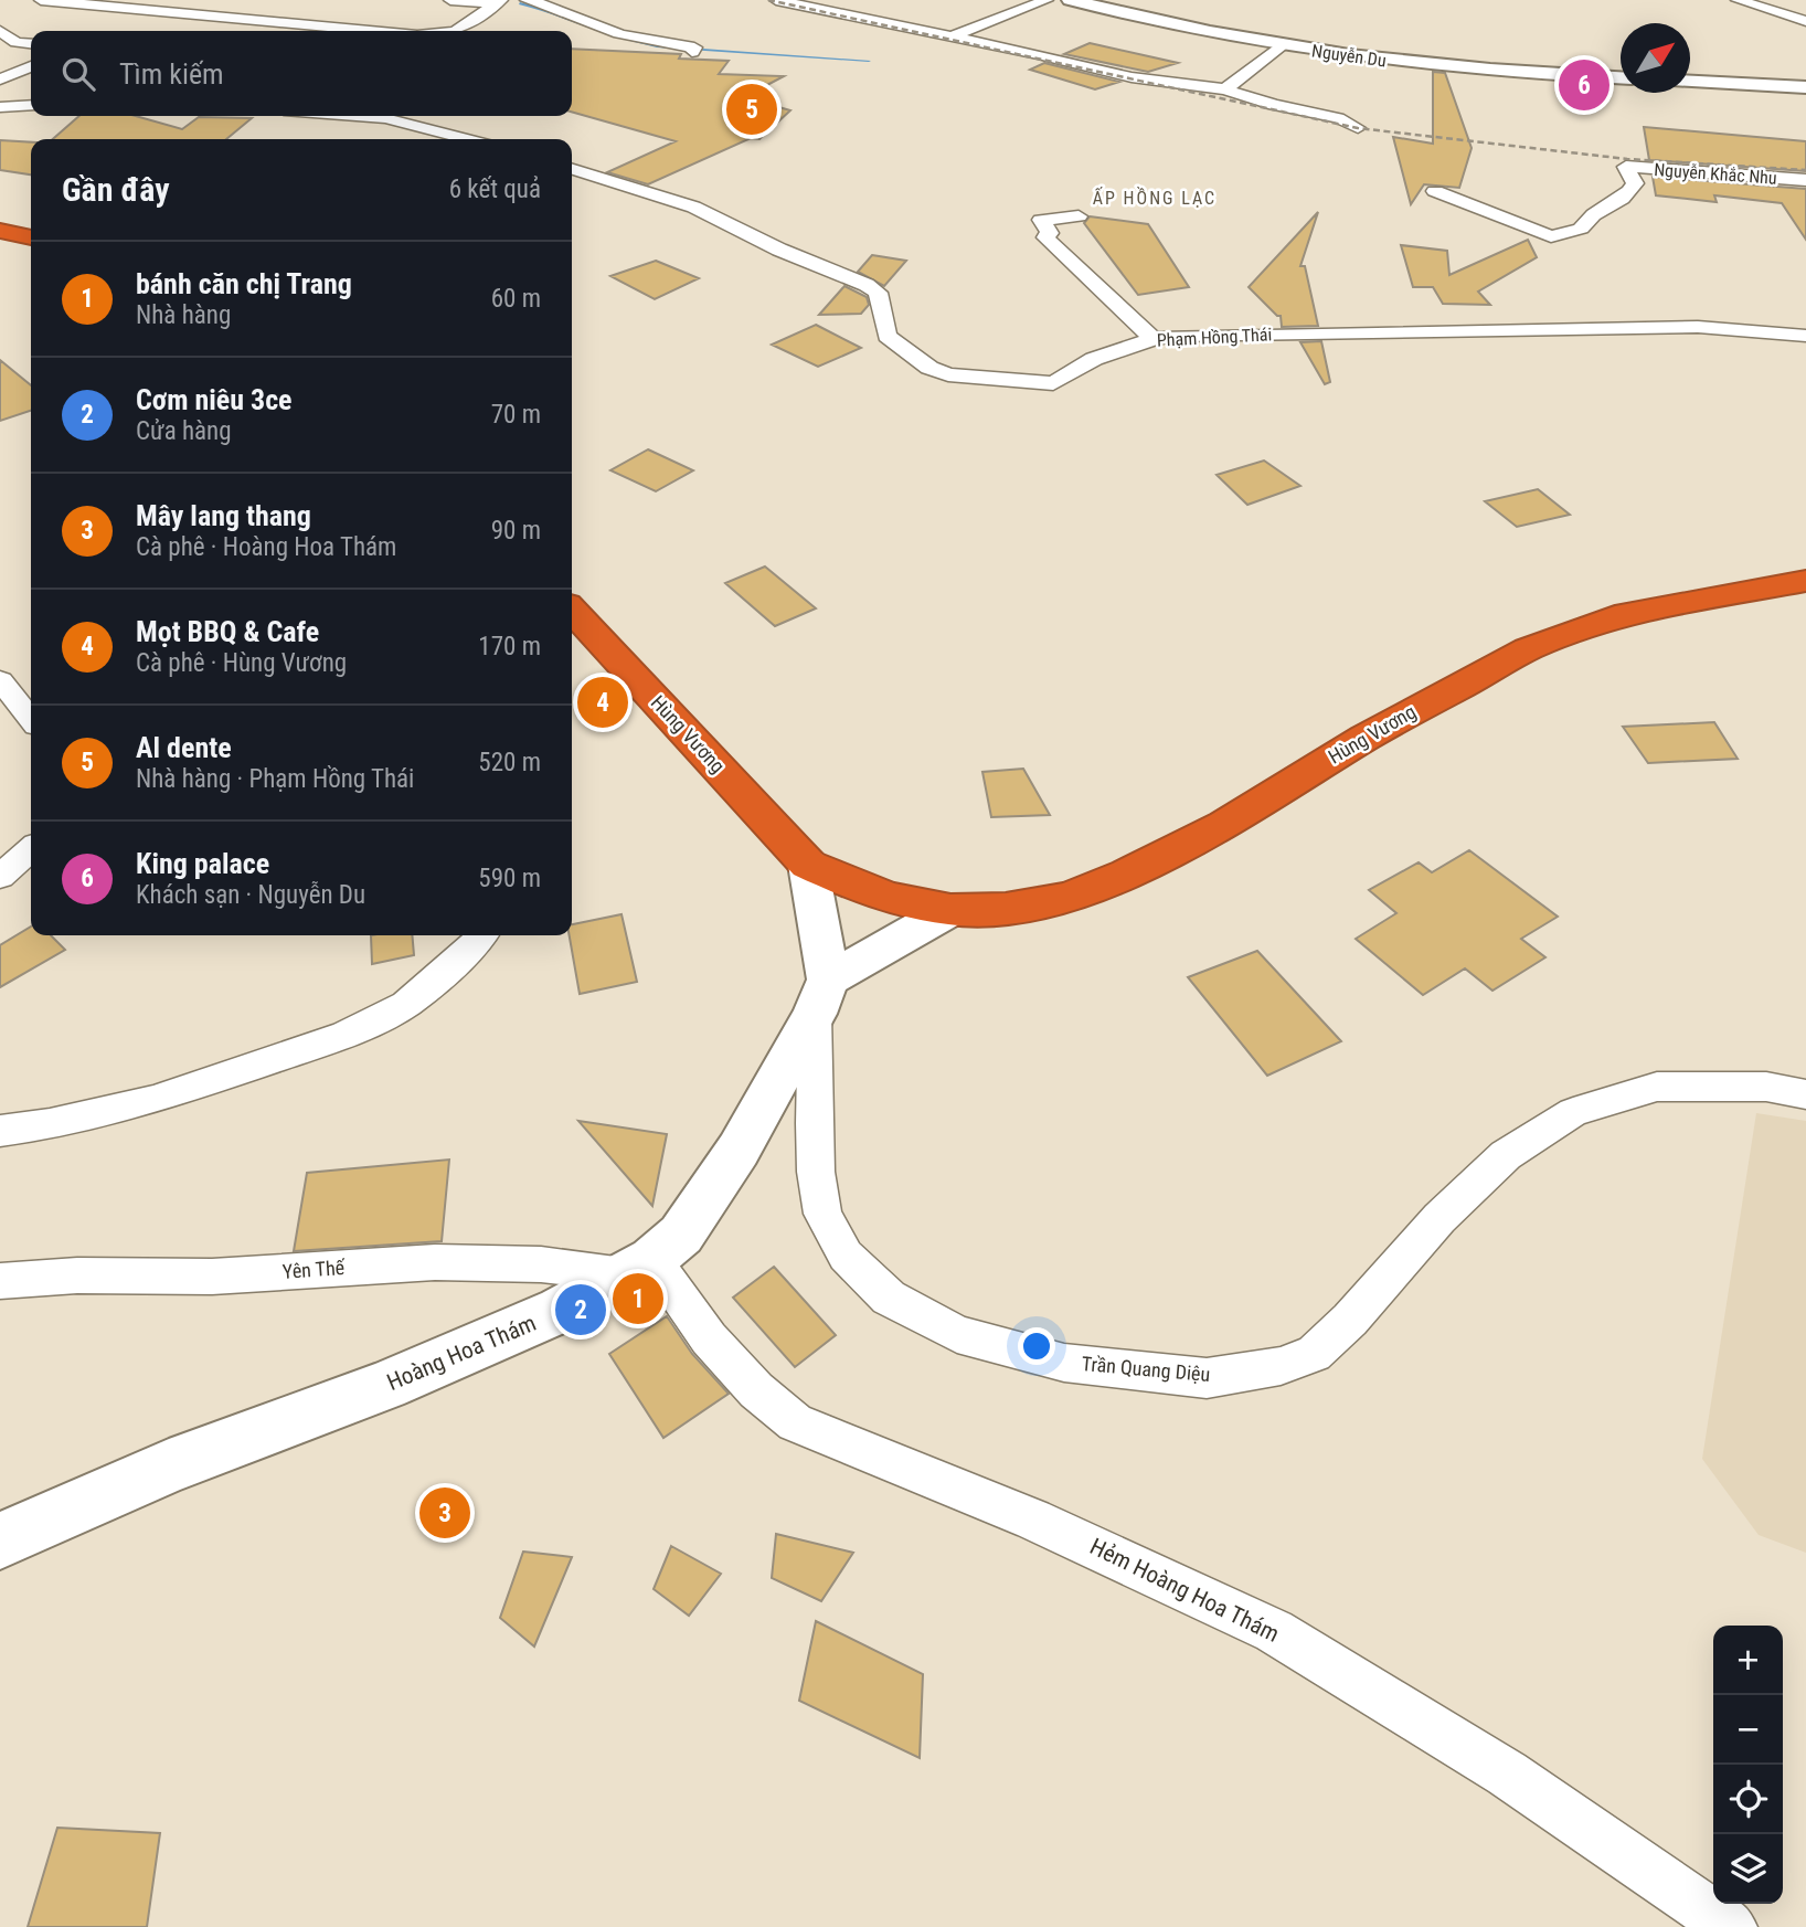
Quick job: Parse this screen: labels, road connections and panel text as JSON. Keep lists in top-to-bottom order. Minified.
{"streets":{"highway":["Hùng Vương"],"street":["Nguyễn Du","Nguyễn Khắc Nhu","Phạm Hồng Thái","Yên Thế","Hoàng Hoa Thám","Trần Quang Diệu","Hẻm Hoàng Hoa Thám"]},"crossings":[["Yên Thế","Hoàng Hoa Thám"],["Yên Thế","Hẻm Hoàng Hoa Thám"],["Hoàng Hoa Thám","Trần Quang Diệu"],["Hoàng Hoa Thám","Hẻm Hoàng Hoa Thám"]],"districts":["ẤP HỒNG LẠC"],"north":"top right","page":{"search":"Tìm kiếm","pins":["6","5","4","1","2","3"],"heading":["Gần đây","6 kết quả"],"list":[{"mark":"1","name":"bánh căn chị Trang","note":"Nhà hàng","value":"60 m"},{"mark":"2","name":"Cơm niêu 3ce","note":"Cửa hàng","value":"70 m"},{"mark":"3","name":"Mây lang thang","note":"Cà phê · Hoàng Hoa Thám","value":"90 m"},{"mark":"4","name":"Mọt BBQ & Cafe","note":"Cà phê · Hùng Vương","value":"170 m"},{"mark":"5","name":"Al dente","note":"Nhà hàng · Phạm Hồng Thái","value":"520 m"},{"mark":"6","name":"King palace","note":"Khách sạn · Nguyễn Du","value":"590 m"}],"map_buttons":["+","−"]}}
